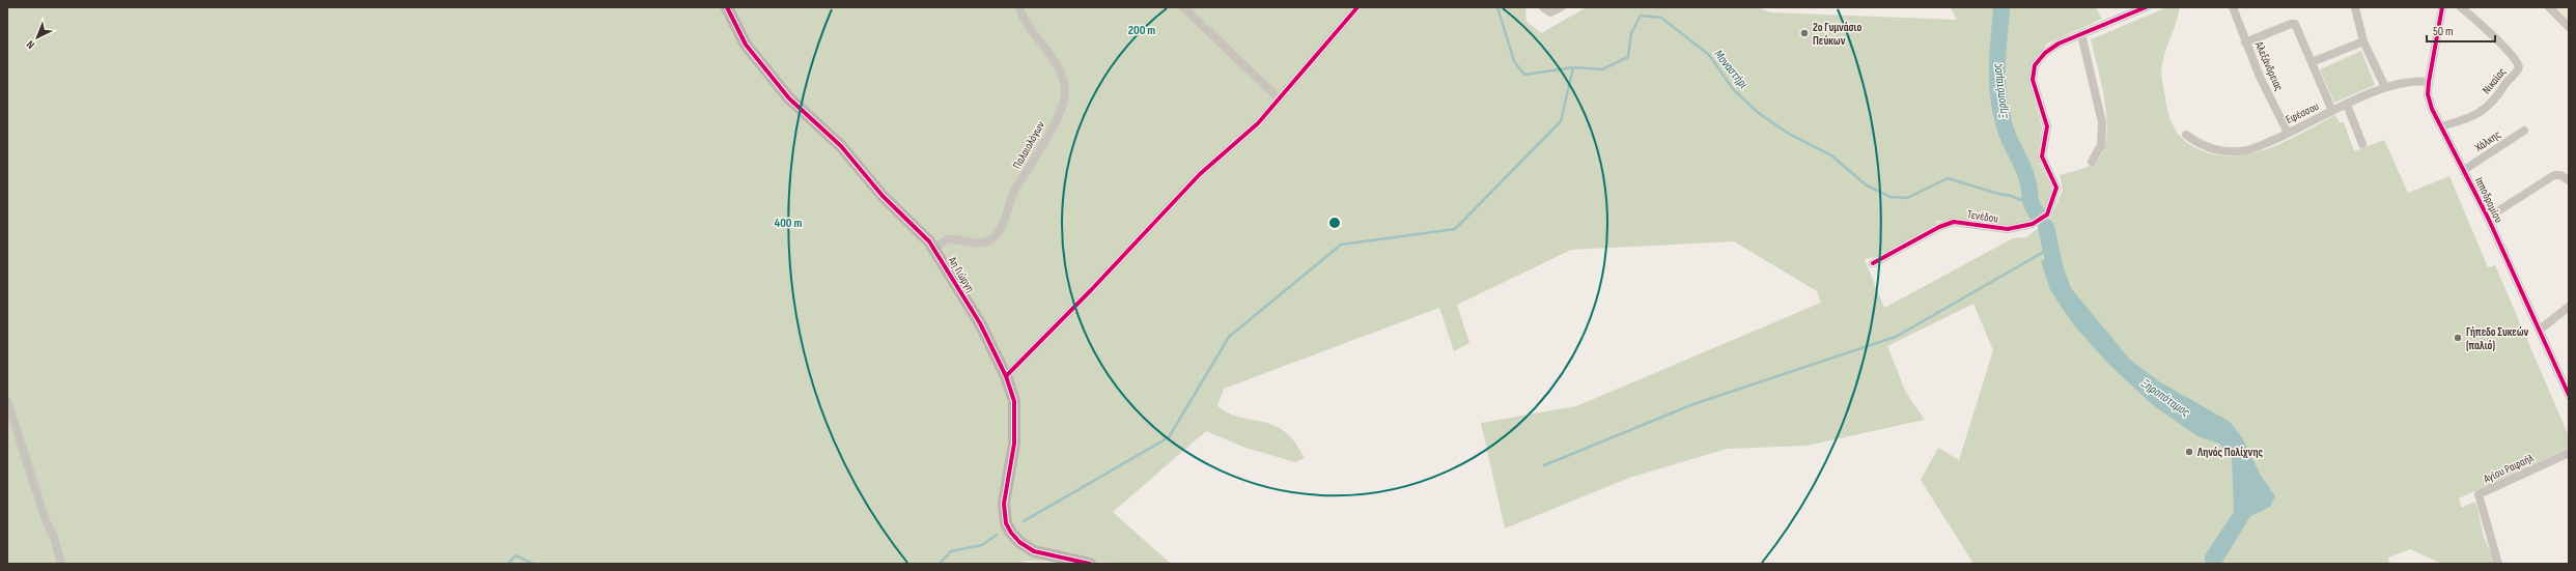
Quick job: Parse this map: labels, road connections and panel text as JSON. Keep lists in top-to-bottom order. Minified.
{"streets":{"street":["Αλεξάνδρειας","Νικαίας","Εφέσσου","Χάλκης","Παλαιολόγων","Ιπποδρομίου","Τενέδου","Άη Γιώργη","Αγίου Ραφαήλ"]},"crossings":[["Αλεξάνδρειας","Εφέσσου"],["Νικαίας","Ιπποδρομίου"],["Εφέσσου","Ιπποδρομίου"],["Χάλκης","Ιπποδρομίου"],["Παλαιολόγων","Άη Γιώργη"]],"water":["Μοναστήρι","Ξηροπόταμος"],"places":["2ο Γυμνάσιο Πεύκων","Γήπεδο Συκεών (παλιό)","Ληνός Πολίχνης"],"scale_bar":"50 m","north":"bottom left","rings":["200 m","400 m"]}
